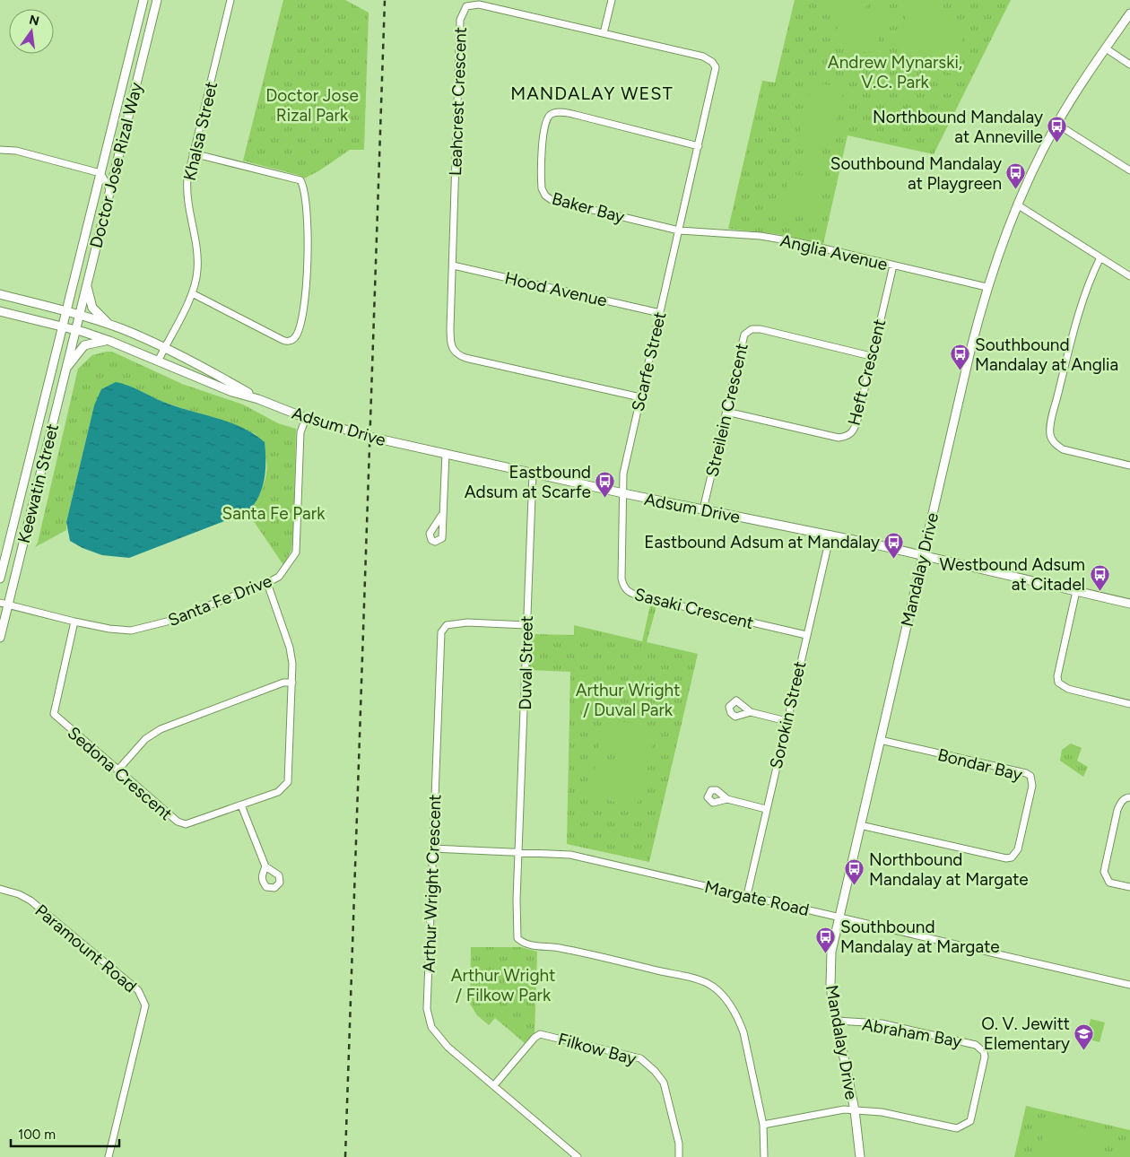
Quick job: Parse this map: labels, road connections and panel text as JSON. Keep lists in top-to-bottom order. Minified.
{"streets":{"street":["Leahcrest Crescent","Khalsa Street","Doctor Jose Rizal Way","Baker Bay","Anglia Avenue","Hood Avenue","Scarfe Street","Heft Crescent","Streilein Crescent","Adsum Drive","Keewatin Street","Mandalay Drive","Santa Fe Drive","Sasaki Crescent","Duval Street","Sorokin Street","Bondar Bay","Sedona Crescent","Arthur Wright Crescent","Margate Road","Paramount Road","Abraham Bay","Filkow Bay"]},"crossings":[["Leahcrest Crescent","Baker Bay"],["Leahcrest Crescent","Anglia Avenue"],["Leahcrest Crescent","Hood Avenue"],["Leahcrest Crescent","Scarfe Street"],["Khalsa Street","Adsum Drive"],["Doctor Jose Rizal Way","Adsum Drive"],["Doctor Jose Rizal Way","Keewatin Street"],["Baker Bay","Anglia Avenue"],["Baker Bay","Scarfe Street"],["Anglia Avenue","Scarfe Street"],["Anglia Avenue","Heft Crescent"],["Anglia Avenue","Mandalay Drive"],["Hood Avenue","Scarfe Street"],["Scarfe Street","Adsum Drive"],["Scarfe Street","Sasaki Crescent"],["Heft Crescent","Streilein Crescent"],["Streilein Crescent","Adsum Drive"],["Adsum Drive","Keewatin Street"],["Adsum Drive","Mandalay Drive"],["Adsum Drive","Santa Fe Drive"],["Adsum Drive","Sasaki Crescent"],["Adsum Drive","Duval Street"],["Adsum Drive","Sorokin Street"],["Keewatin Street","Santa Fe Drive"],["Mandalay Drive","Bondar Bay"],["Mandalay Drive","Margate Road"],["Mandalay Drive","Abraham Bay"],["Santa Fe Drive","Sedona Crescent"],["Sasaki Crescent","Sorokin Street"],["Duval Street","Arthur Wright Crescent"],["Duval Street","Margate Road"],["Sorokin Street","Margate Road"],["Arthur Wright Crescent","Margate Road"],["Arthur Wright Crescent","Filkow Bay"]],"districts":["MANDALAY WEST"],"parks":["Andrew Mynarski, V.C. Park","Doctor Jose Rizal Park","Santa Fe Park","Arthur Wright / Duval Park","Arthur Wright / Filkow Park"],"places":{"bus stop":["Northbound Mandalay at Anneville","Southbound Mandalay at Playgreen","Southbound Mandalay at Anglia","Eastbound Adsum at Scarfe","Eastbound Adsum at Mandalay","Westbound Adsum at Citadel","Northbound Mandalay at Margate","Southbound Mandalay at Margate"],"school or university":["O. V. Jewitt Elementary"]},"scale_bar":"100 m","north":"top"}
